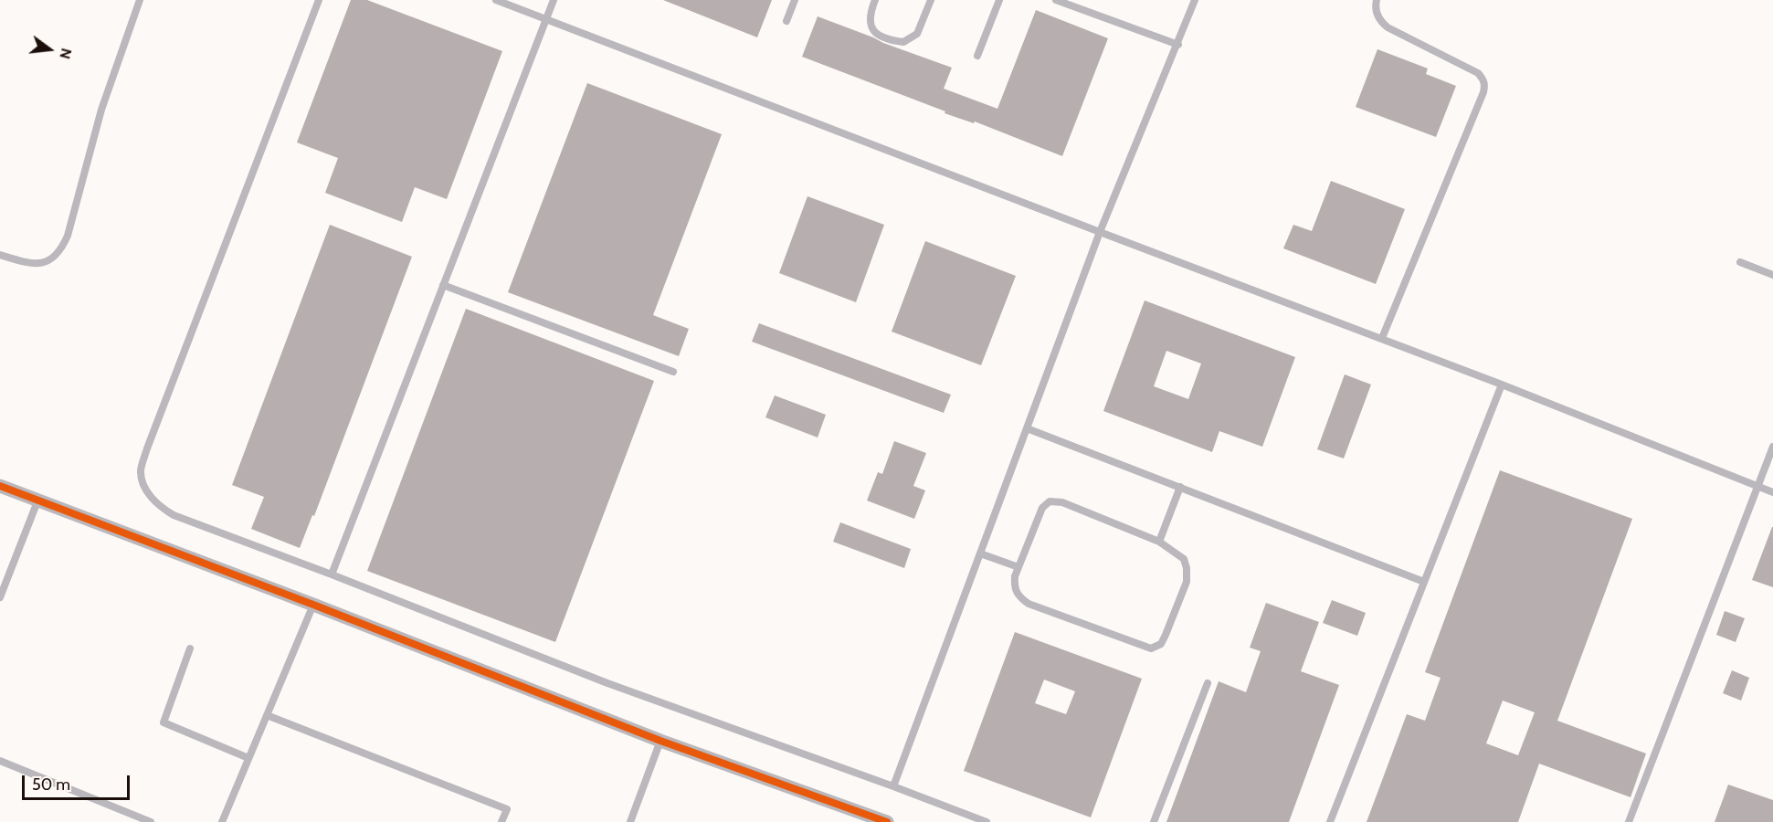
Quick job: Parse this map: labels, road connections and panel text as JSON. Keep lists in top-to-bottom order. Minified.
{"scale_bar":"50 m","north":"right"}
